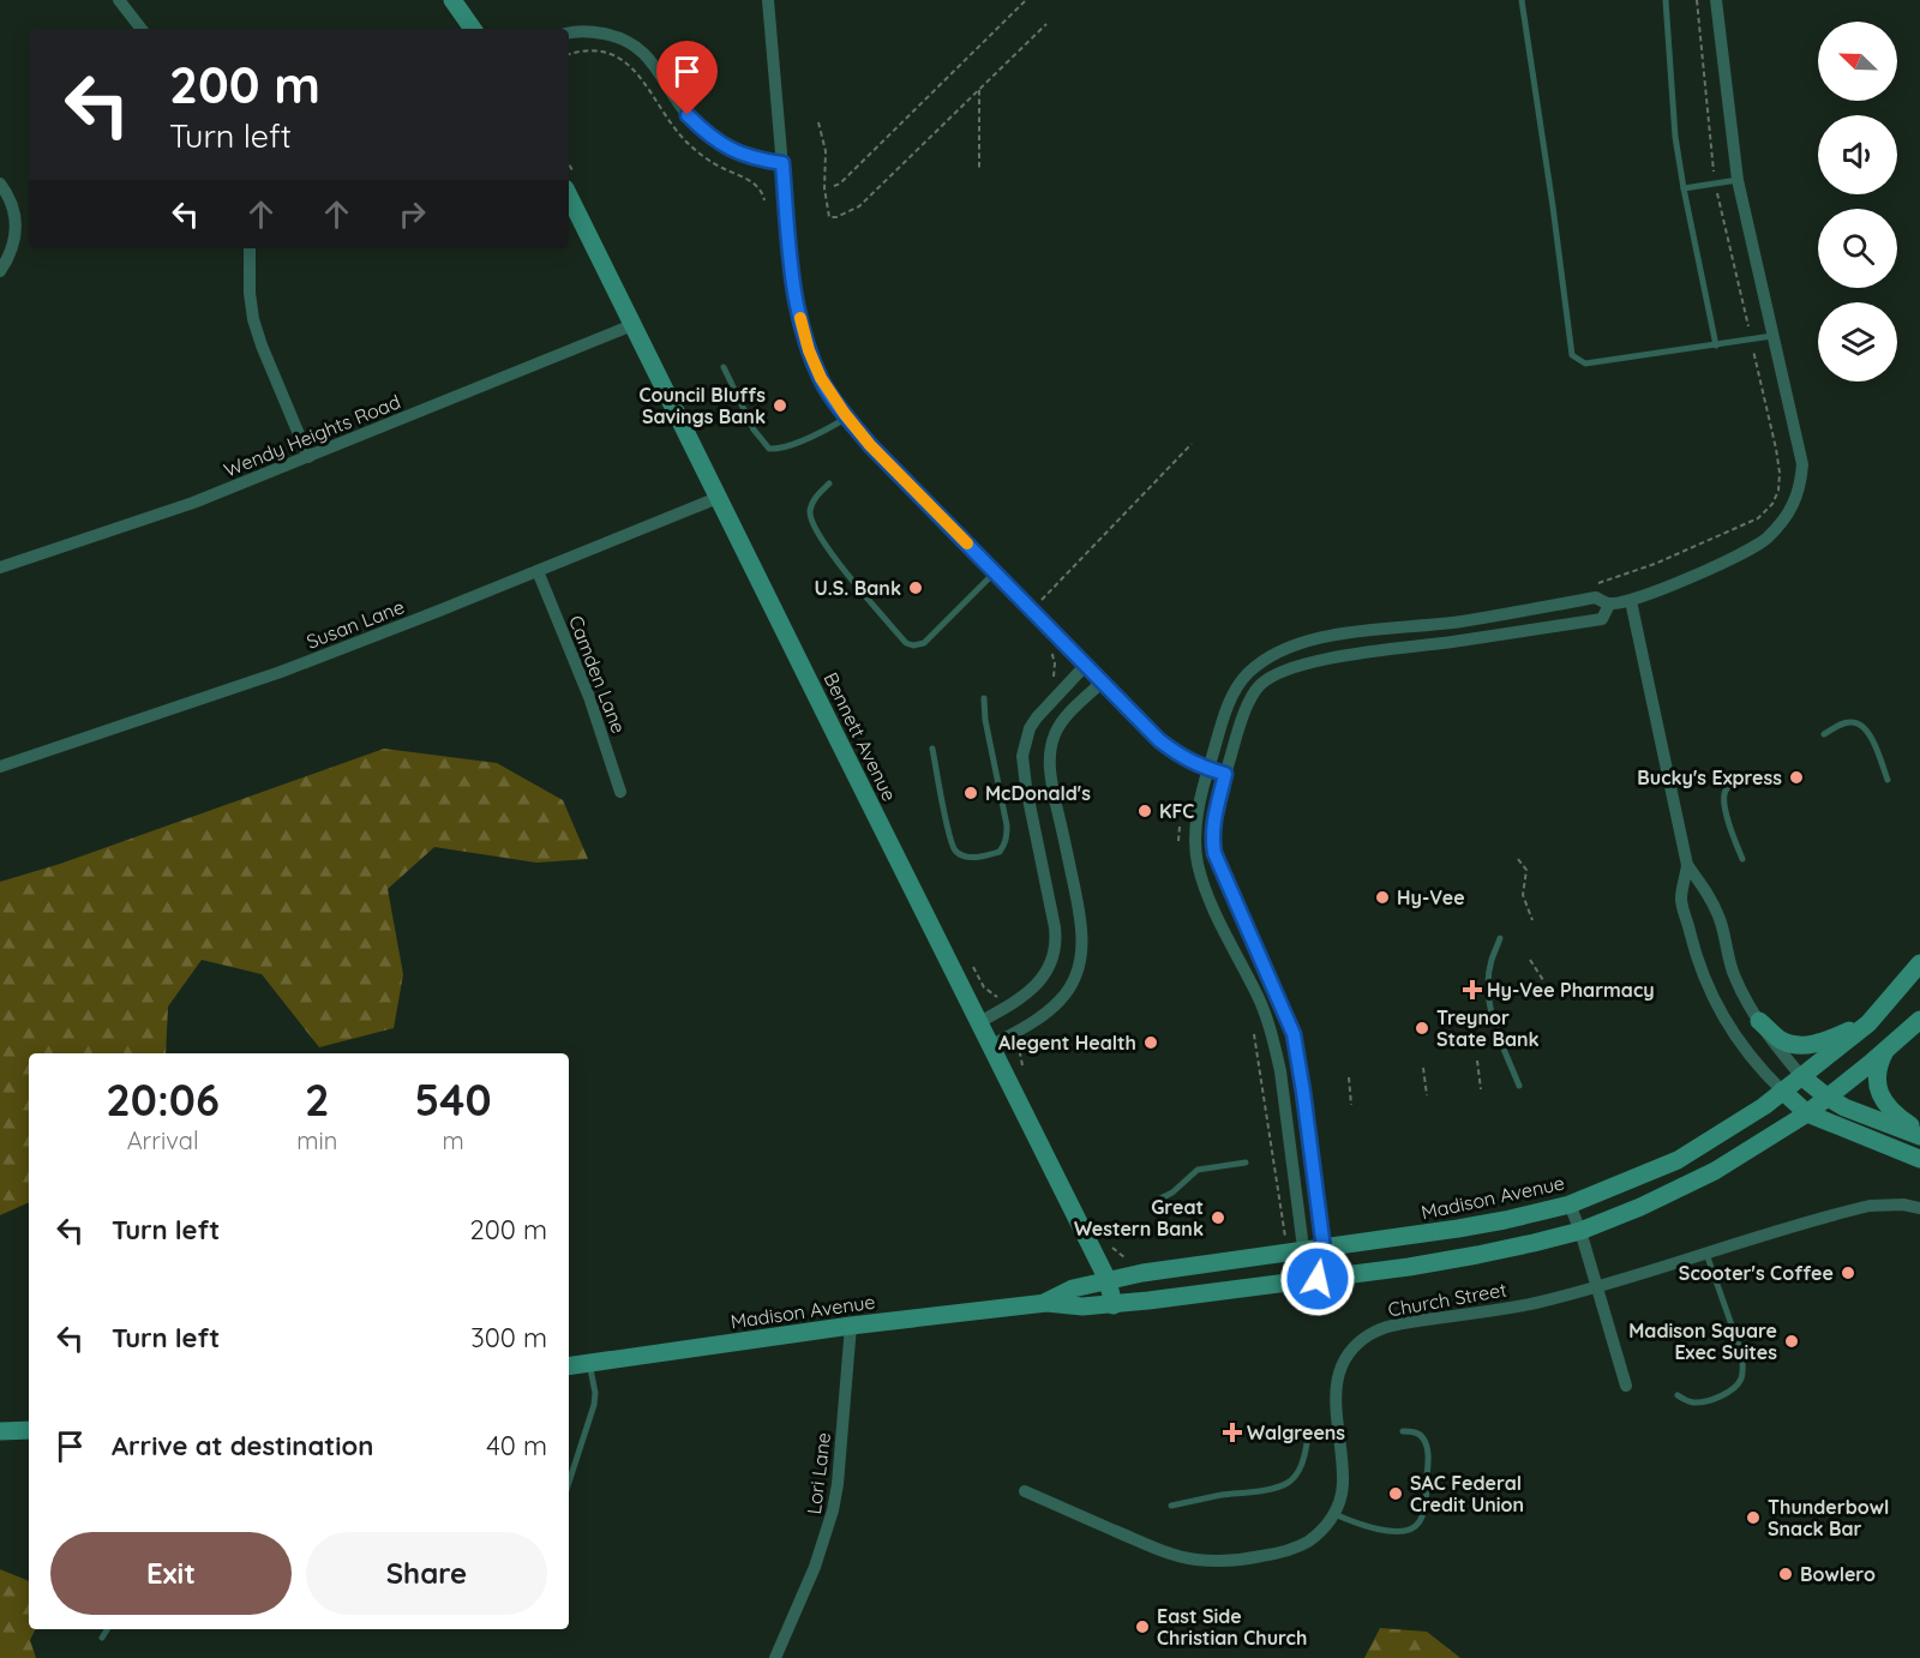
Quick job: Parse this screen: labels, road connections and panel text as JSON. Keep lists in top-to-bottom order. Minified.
{"streets":{"main road":["Bennett Avenue","Madison Avenue"],"street":["Wendy Heights Road","Susan Lane","Camden Lane","Church Street","Lori Lane"]},"crossings":[["Wendy Heights Road","Bennett Avenue"],["Susan Lane","Camden Lane"],["Susan Lane","Bennett Avenue"],["Bennett Avenue","Madison Avenue"],["Madison Avenue","Lori Lane"]],"places":{"other":["Council Bluffs Savings Bank","U.S. Bank","Bucky's Express","McDonald's","KFC","Hy-Vee","Treynor State Bank","Alegent Health","Great Western Bank","Scooter's Coffee","Madison Square Exec Suites","SAC Federal Credit Union","Thunderbowl Snack Bar","Bowlero","East Side Christian Church"],"health":["Hy-Vee Pharmacy","Walgreens"]},"north":"top left","page":{"turn":["200 m","Turn left"],"eta":["20:06","Arrival","2","min","540","m"],"list":[{"name":"Turn left","value":"200 m"},{"name":"Turn left","value":"300 m"},{"name":"Arrive at destination","value":"40 m"}],"buttons":["Exit","Share"]}}
